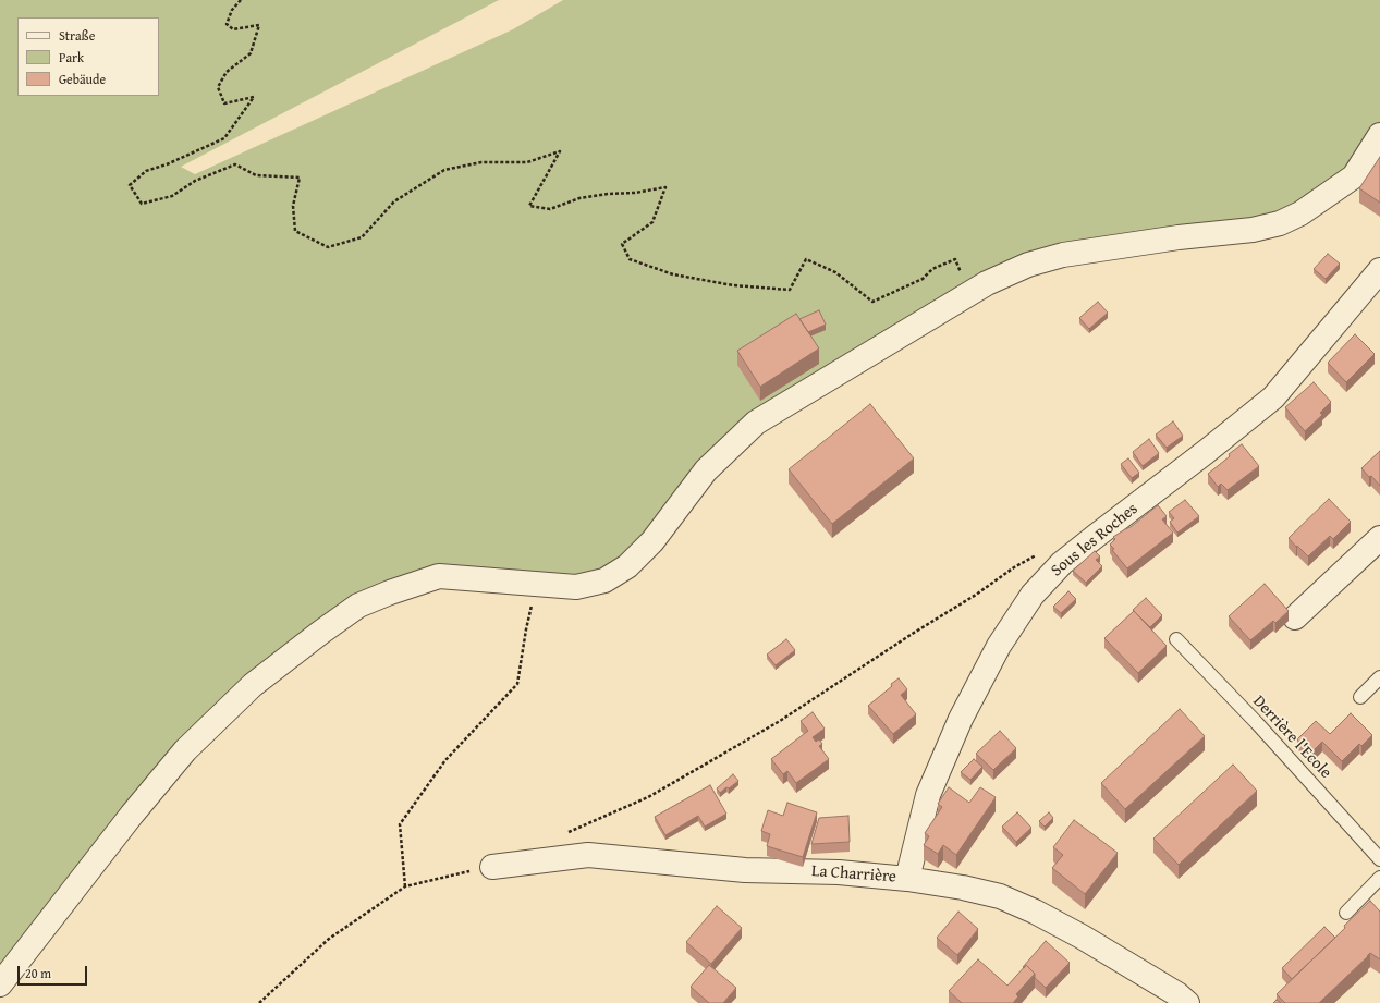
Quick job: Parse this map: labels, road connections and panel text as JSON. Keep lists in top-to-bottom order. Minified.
{"streets":{"street":["Sous les Roches","La Charrière"],"lane":["Derrière l'Ecole"]},"crossings":[["Sous les Roches","La Charrière"]],"legend":["Straße","Park","Gebäude"],"scale_bar":"20 m"}
